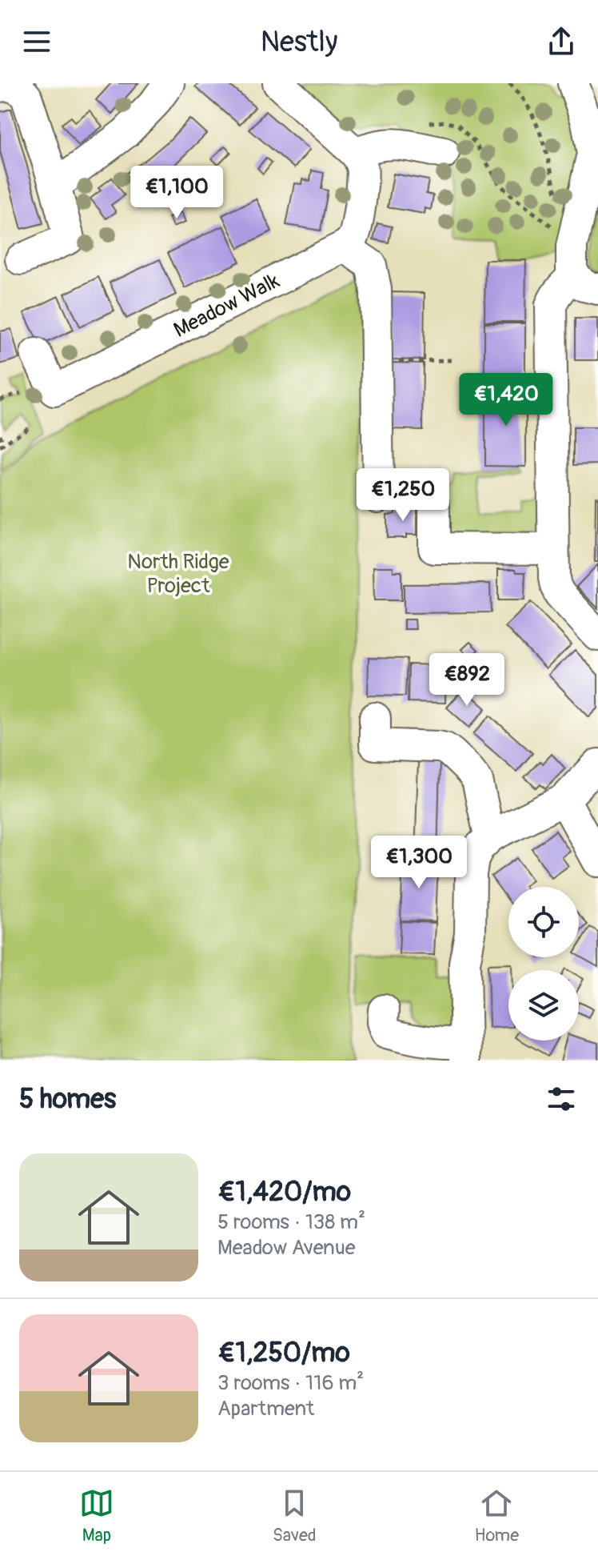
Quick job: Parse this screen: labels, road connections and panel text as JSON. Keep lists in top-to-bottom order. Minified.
{"streets":{"street":["Meadow Walk"]},"parks":["North Ridge Project"],"page":{"header":"Nestly","price":["€1,100","€1,420","€1,250","€892","€1,300"],"heading":"5 homes","list":[{"name":"€1,420/mo","note":"5 rooms · 138 m² · Meadow Avenue"},{"name":"€1,250/mo","note":"3 rooms · 116 m² · Apartment"}],"tabs":["Map","Saved","Home"]}}
